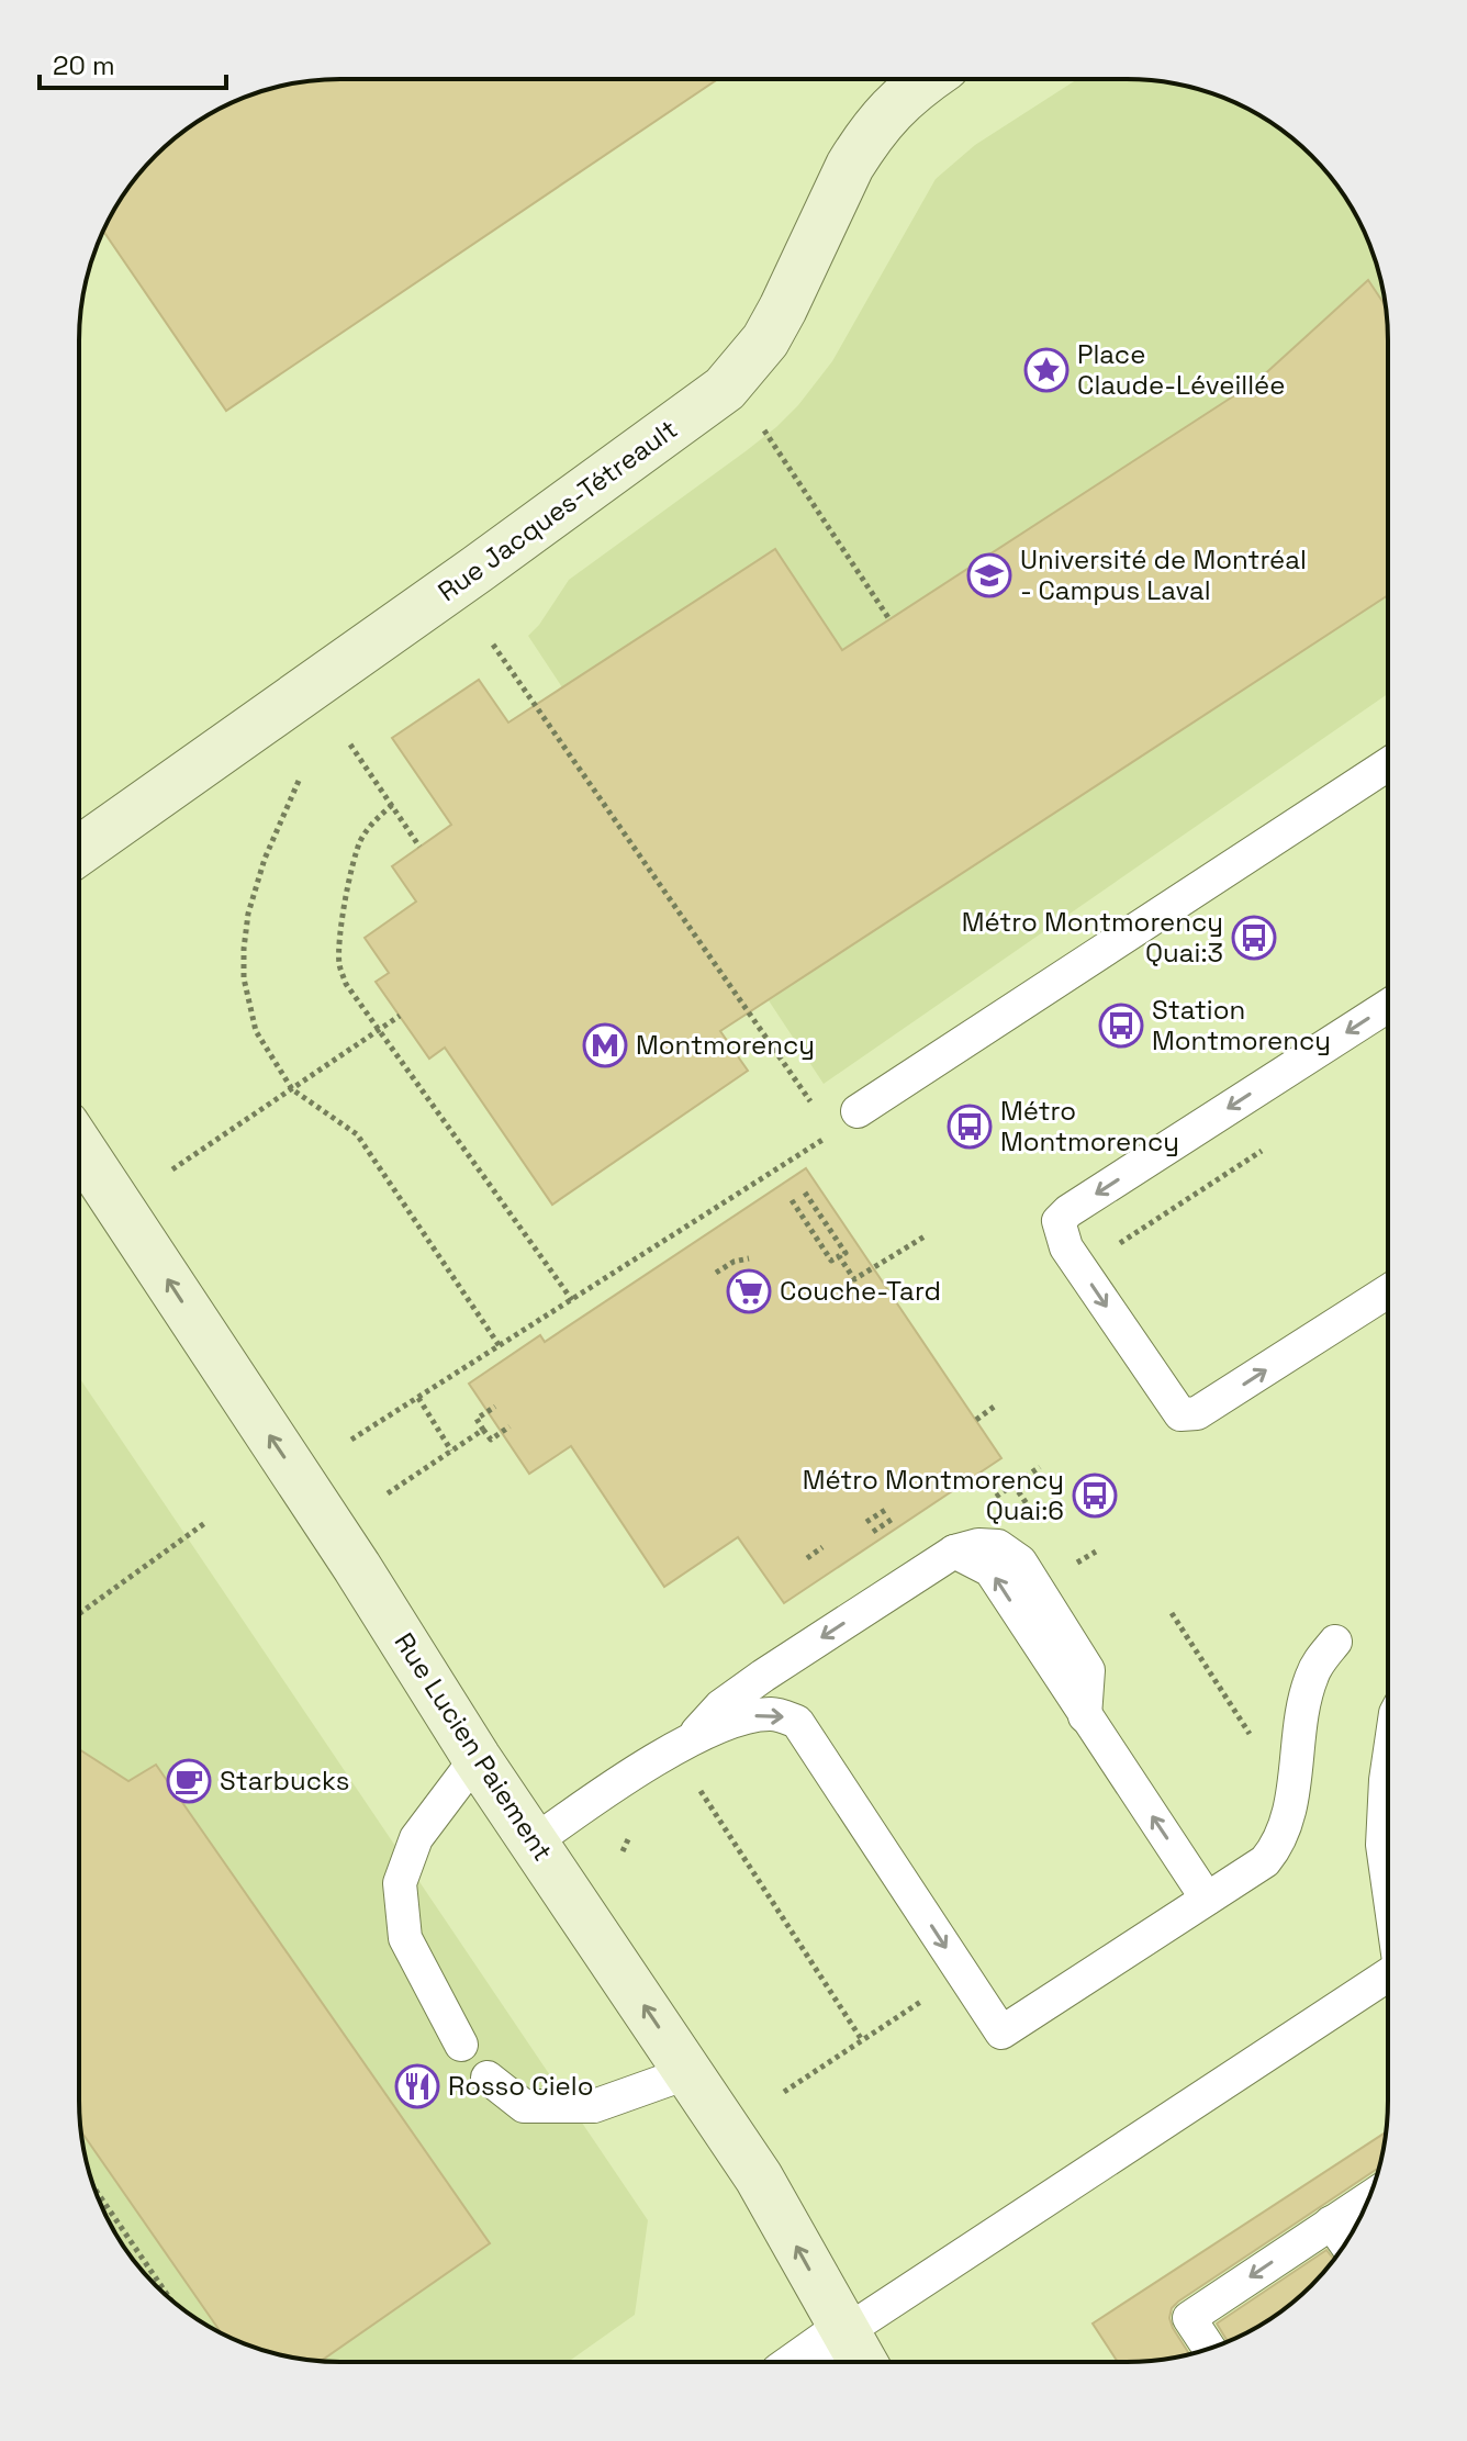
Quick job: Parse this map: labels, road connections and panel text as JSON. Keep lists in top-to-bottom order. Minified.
{"streets":{"street":["Rue Jacques-Tétreault","Rue Lucien Paiement"]},"one_way":["Rue Lucien Paiement"],"places":{"place":["Place Claude-Léveillée"],"school or university":["Université de Montréal - Campus Laval"],"bus stop":["Métro Montmorency Quai:3","Station Montmorency","Métro Montmorency","Métro Montmorency Quai:6"],"metro station":["Montmorency"],"supermarket":["Couche-Tard"],"cafe":["Starbucks"],"restaurant":["Rosso Cielo"]},"scale_bar":"20 m"}
